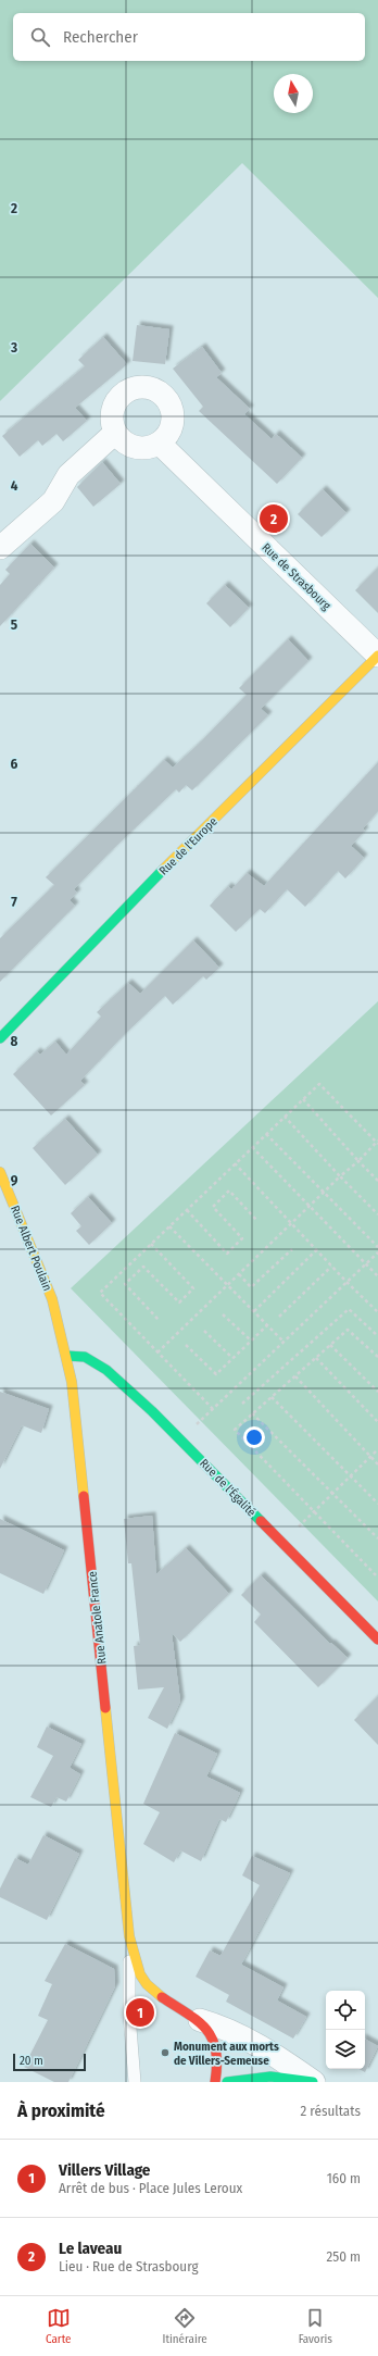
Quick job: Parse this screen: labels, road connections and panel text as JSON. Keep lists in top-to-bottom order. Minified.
{"streets":{"street":["Rue de Strasbourg","Rue de l'Europe","Rue Albert Poulain","Rue de l'Égalité","Rue Anatole France"]},"crossings":[["Rue de Strasbourg","Rue de l'Europe"],["Rue Albert Poulain","Rue Anatole France"],["Rue de l'Égalité","Rue Anatole France"]],"places":["Monument aux morts de Villers-Semeuse"],"scale_bar":"20 m","north":"top","page":{"search":"Rechercher","pins":["2","1"],"scale":"20 m","heading":["À proximité","2 résultats"],"list":[{"mark":"1","name":"Villers Village","note":"Arrêt de bus · Place Jules Leroux","value":"160 m"},{"mark":"2","name":"Le laveau","note":"Lieu · Rue de Strasbourg","value":"250 m"}],"nav":["Carte","Itinéraire","Favoris"]},"grid":{"rows":["2","3","4","5","6","7","8","9"]}}
